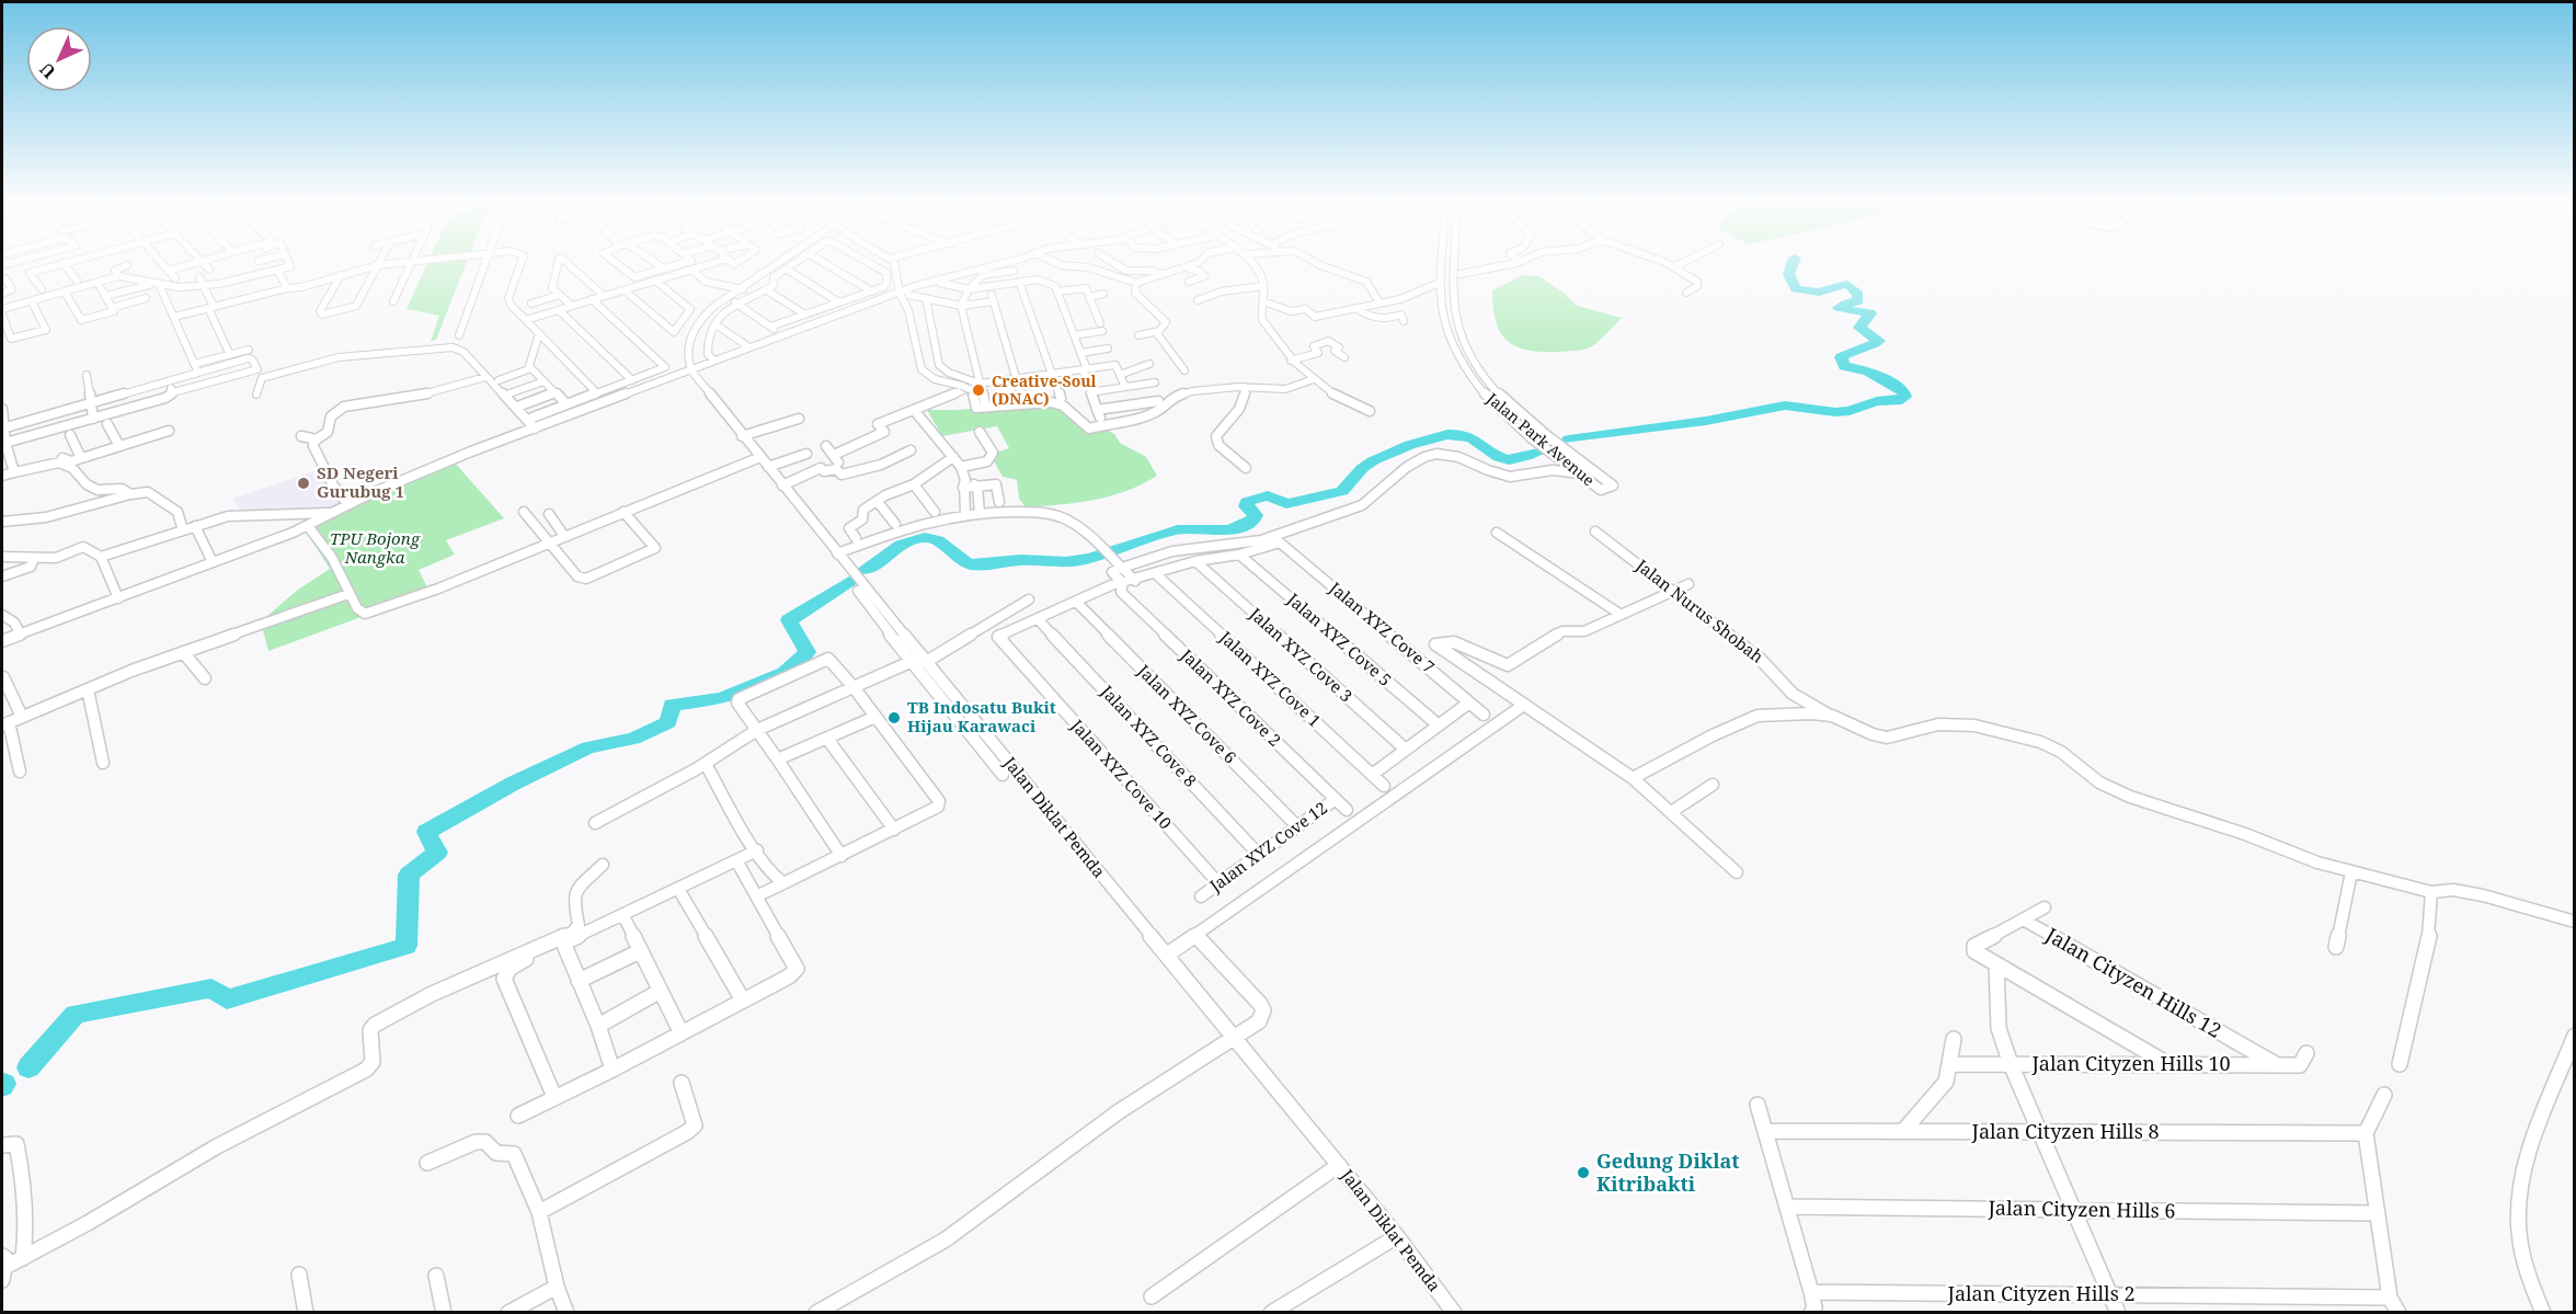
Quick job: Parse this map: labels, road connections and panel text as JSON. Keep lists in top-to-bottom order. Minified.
{"streets":{"street":["Jalan Park Avenue","Jalan Nurus Shobah","Jalan XYZ Cove 7","Jalan XYZ Cove 5","Jalan XYZ Cove 3","Jalan XYZ Cove 1","Jalan XYZ Cove 2","Jalan XYZ Cove 6","Jalan XYZ Cove 8","Jalan XYZ Cove 10","Jalan Diklat Pemda","Jalan XYZ Cove 12","Jalan Cityzen Hills 12","Jalan Cityzen Hills 10","Jalan Cityzen Hills 8","Jalan Cityzen Hills 6","Jalan Cityzen Hills 2"]},"crossings":[["Jalan XYZ Cove 7","Jalan XYZ Cove 5"],["Jalan XYZ Cove 2","Jalan XYZ Cove 12"],["Jalan XYZ Cove 6","Jalan XYZ Cove 12"],["Jalan XYZ Cove 8","Jalan XYZ Cove 10"],["Jalan XYZ Cove 8","Jalan XYZ Cove 12"],["Jalan XYZ Cove 10","Jalan XYZ Cove 12"],["Jalan Cityzen Hills 12","Jalan Cityzen Hills 10"]],"parks":["TPU Bojong Nangka"],"places":["Creative-Soul (DNAC)","SD Negeri Gurubug 1","TB Indosatu Bukit Hijau Karawaci","Gedung Diklat Kitribakti"],"north":"bottom left"}
